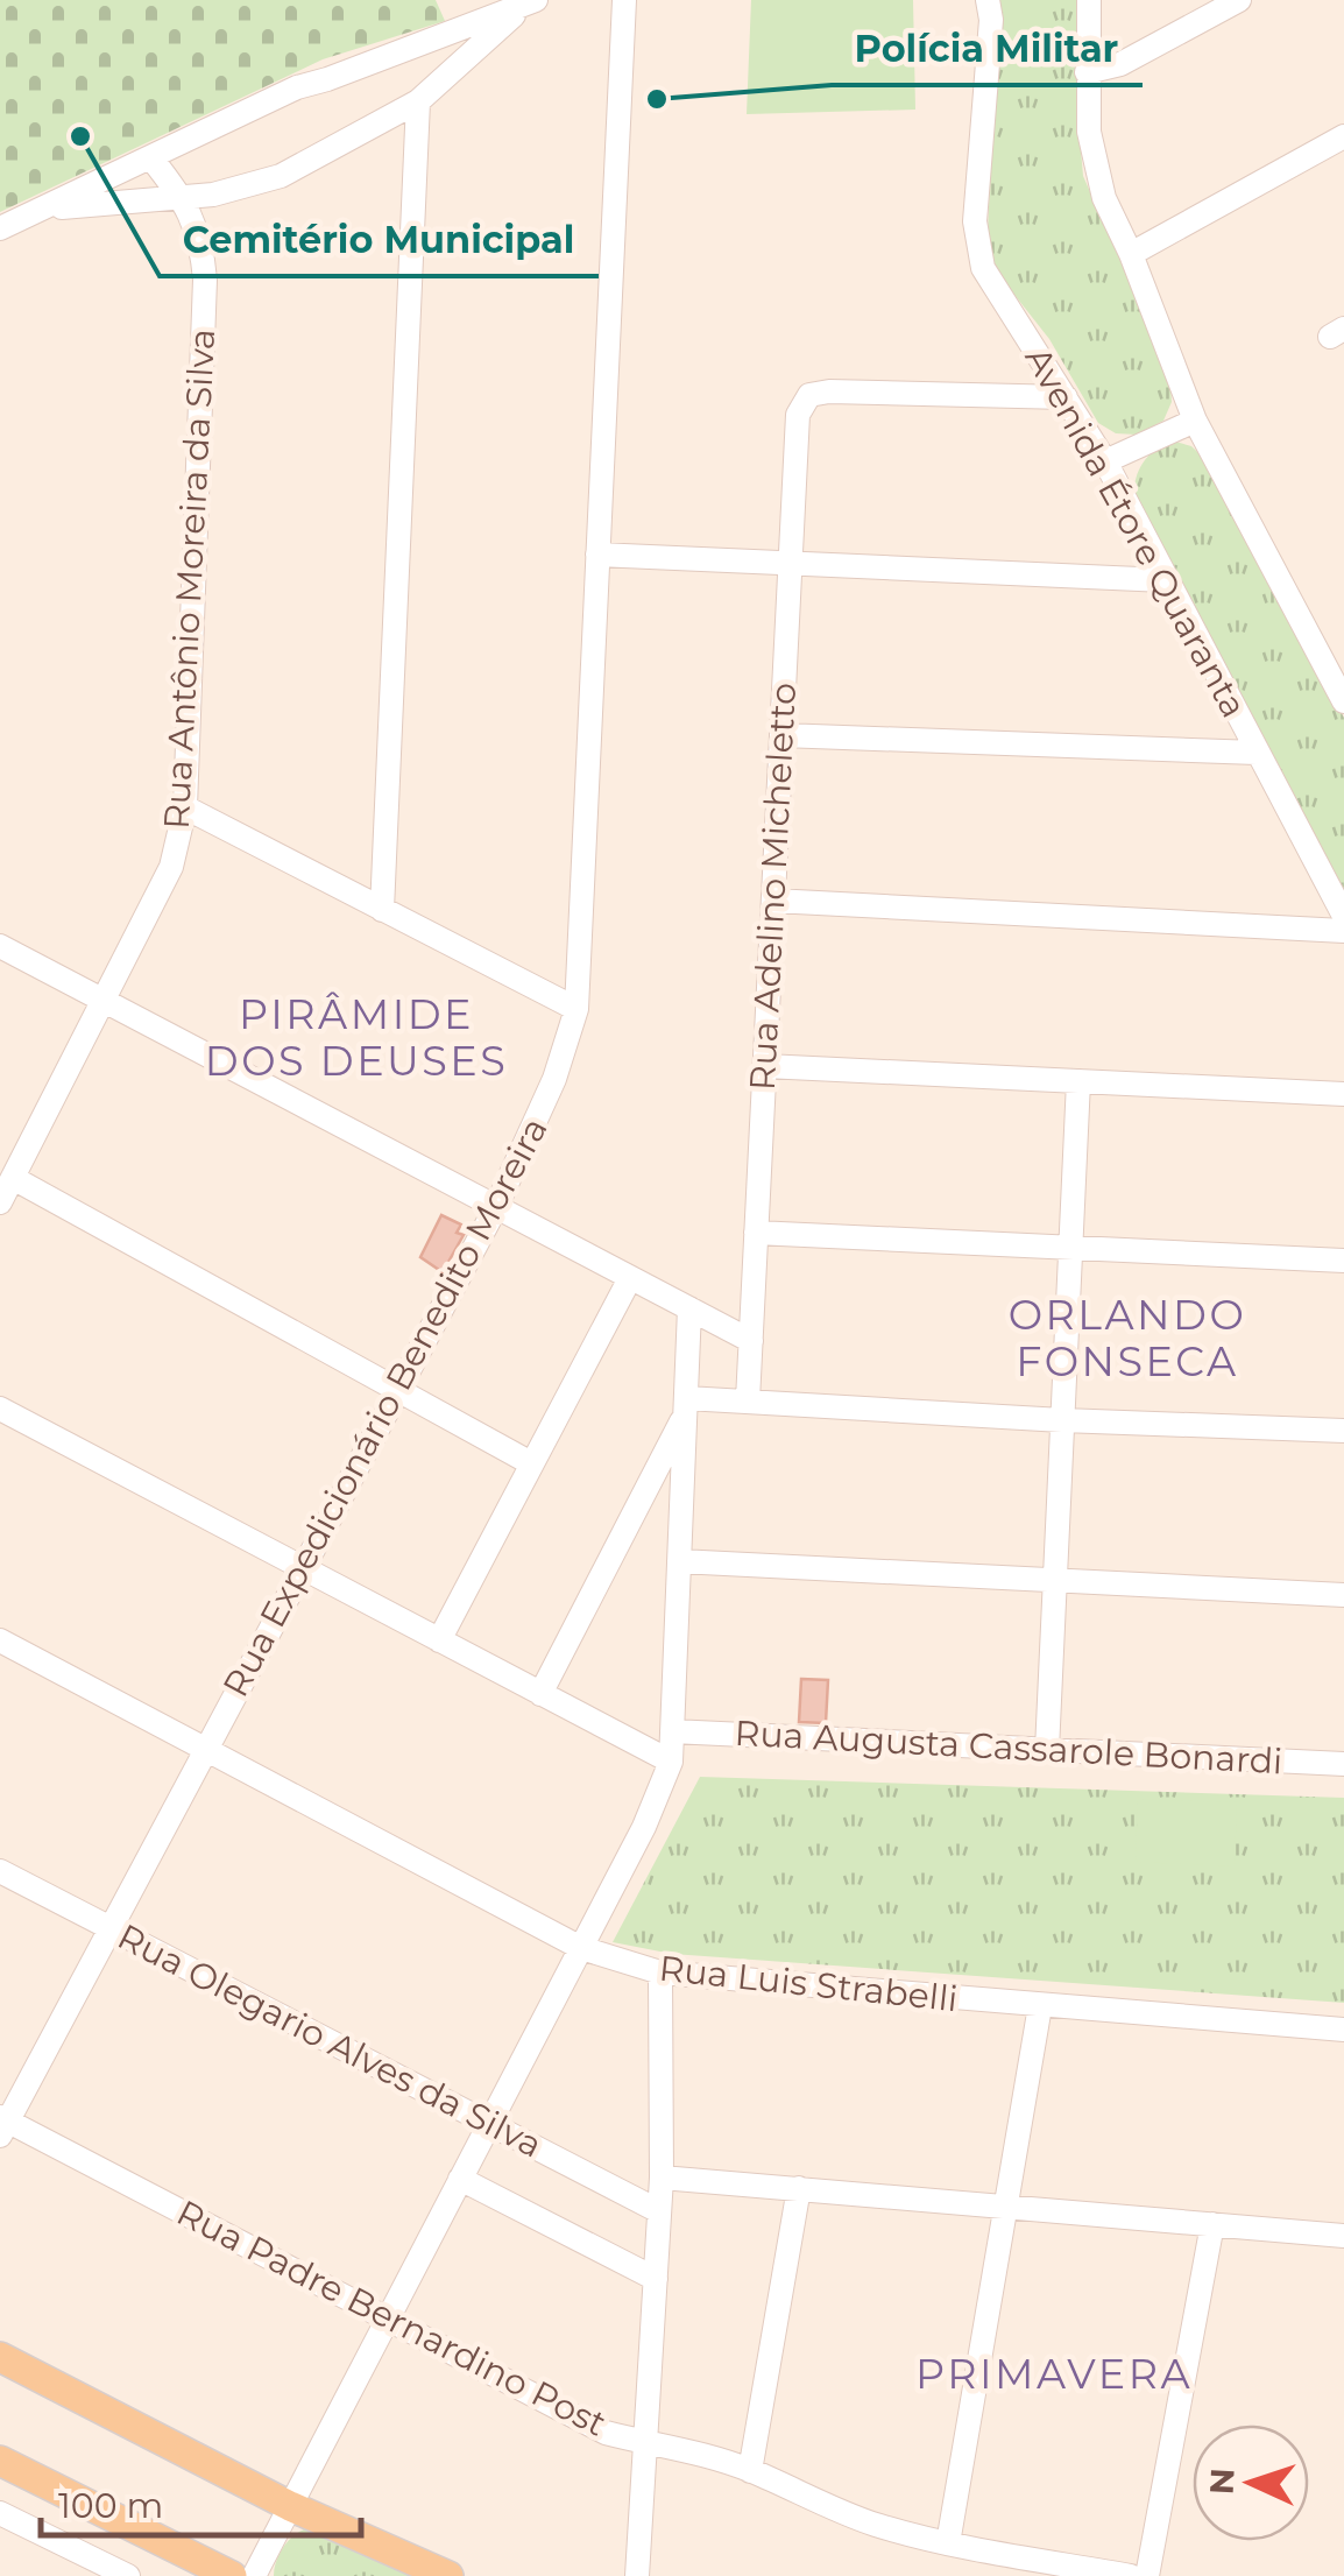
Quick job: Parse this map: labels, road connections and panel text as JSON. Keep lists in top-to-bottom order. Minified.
{"streets":{"street":["Avenida Étore Quaranta","Rua Antônio Moreira da Silva","Rua Adelino Micheletto","Rua Expedicionário Benedito Moreira","Rua Augusta Cassarole Bonardi","Rua Luis Strabelli","Rua Olegario Alves da Silva","Rua Padre Bernardino Post"]},"crossings":[["Avenida Étore Quaranta","Rua Adelino Micheletto"],["Rua Expedicionário Benedito Moreira","Rua Luis Strabelli"],["Rua Expedicionário Benedito Moreira","Rua Olegario Alves da Silva"],["Rua Expedicionário Benedito Moreira","Rua Padre Bernardino Post"]],"districts":["PIRÂMIDE DOS DEUSES","ORLANDO FONSECA","PRIMAVERA"],"places":["Polícia Militar","Cemitério Municipal"],"scale_bar":"100 m","north":"left"}
